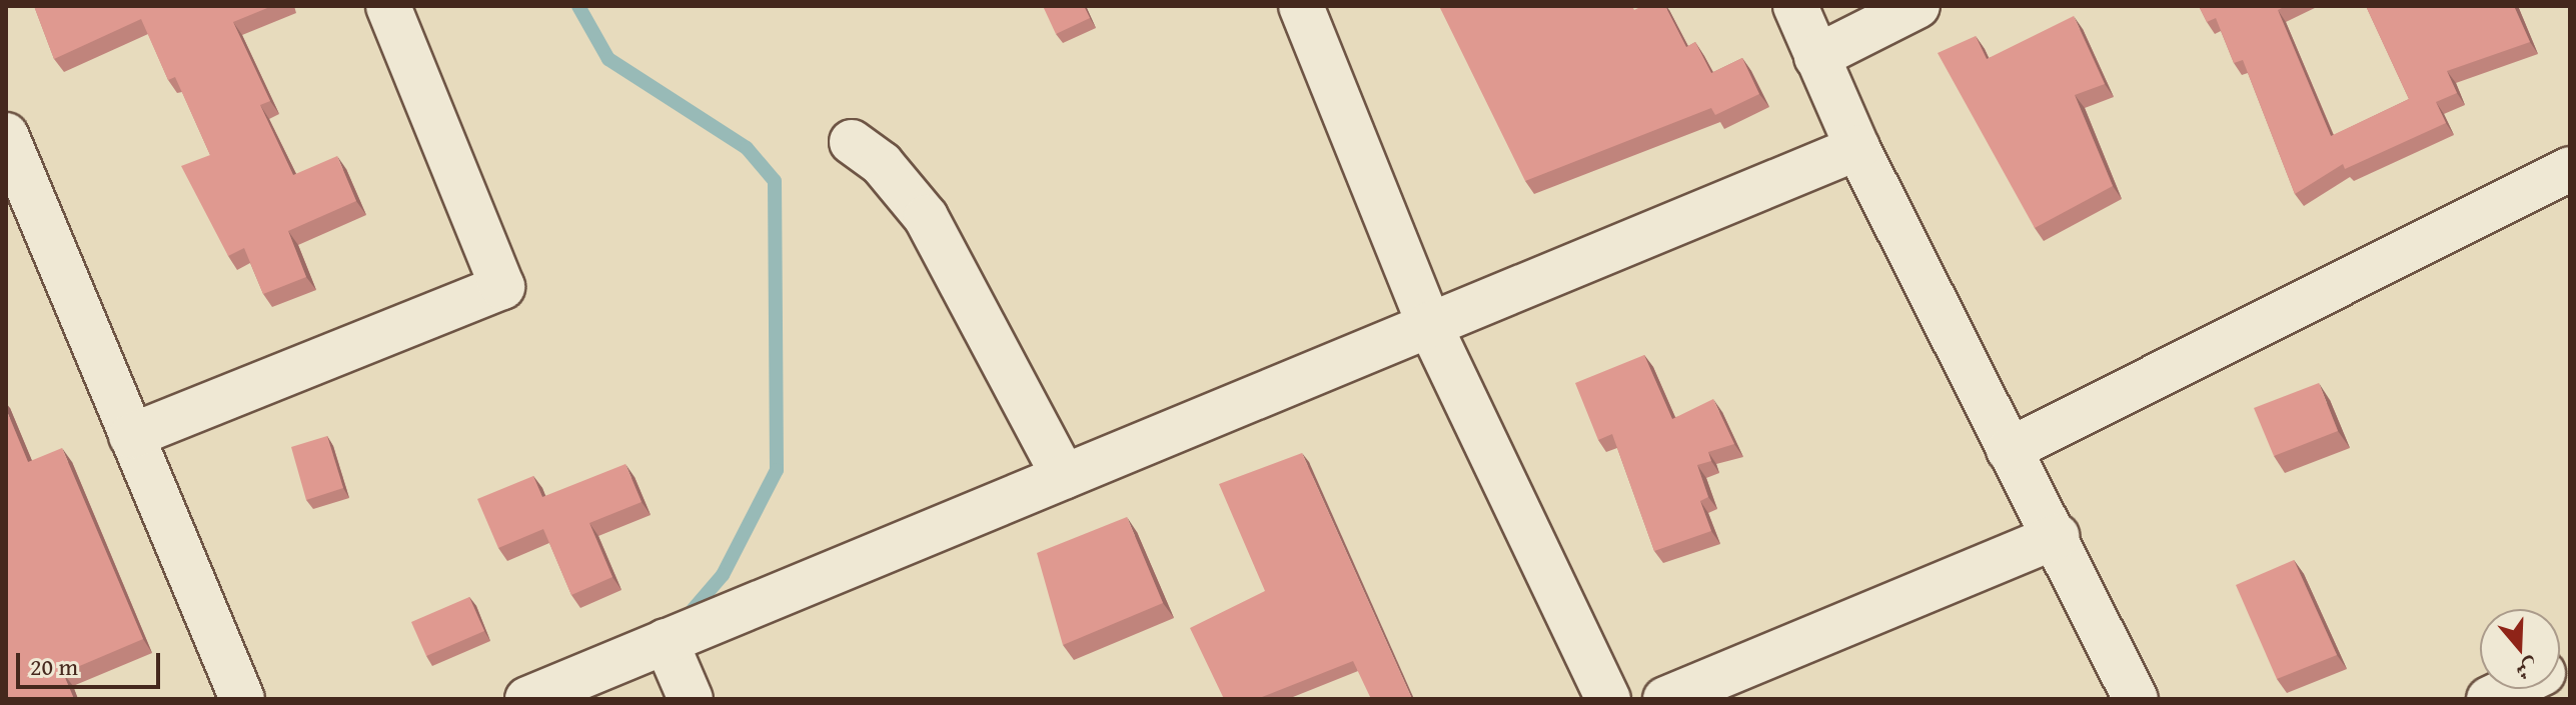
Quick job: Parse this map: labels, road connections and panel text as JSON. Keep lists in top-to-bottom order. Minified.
{"scale_bar":"20 m","north":"bottom"}
